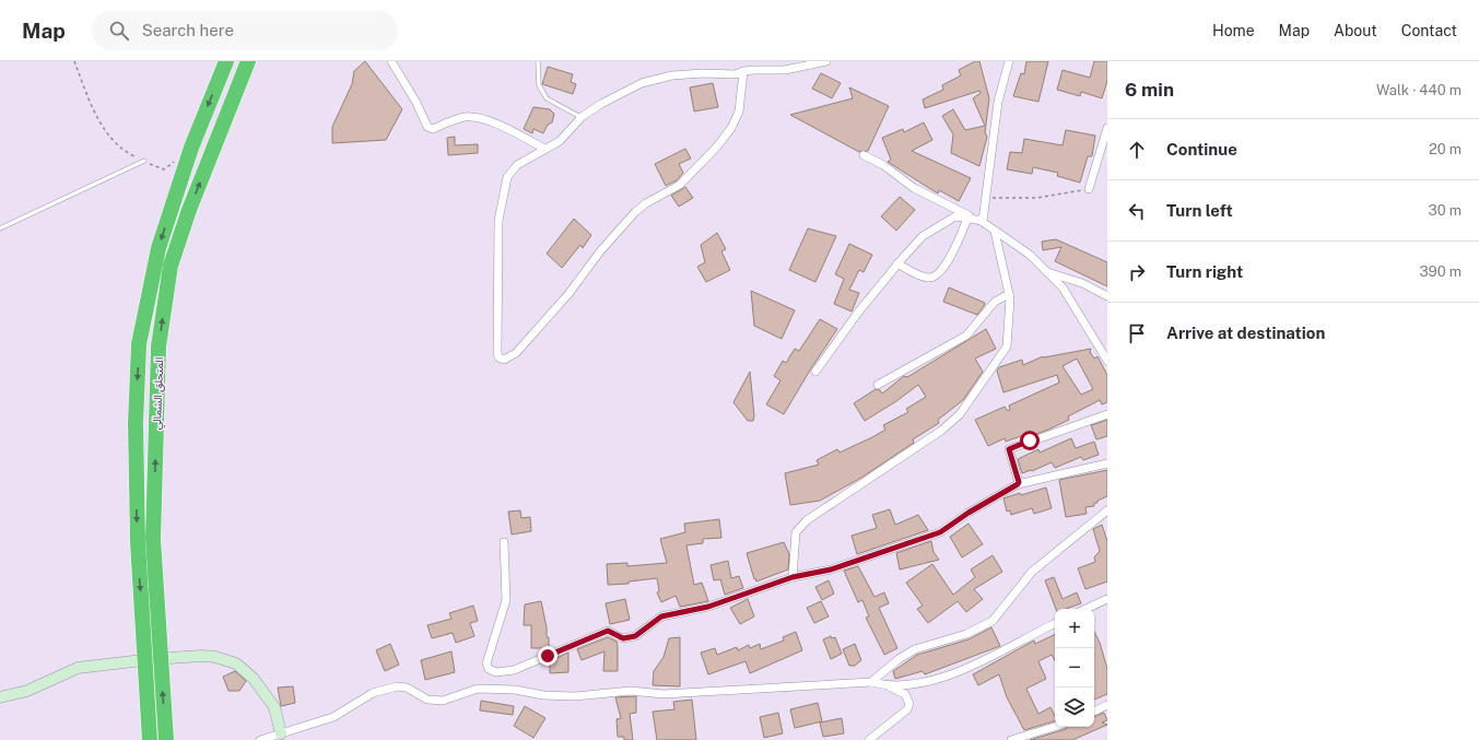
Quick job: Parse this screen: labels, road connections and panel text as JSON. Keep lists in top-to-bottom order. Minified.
{"streets":{"highway":["المتحلق الشمالي"]},"page":{"header":"Map","search":"Search here","nav":["Home","Map","About","Contact"],"heading":["6 min","Walk · 440 m"],"list":[["Continue","20 m"],["Turn left","30 m"],["Turn right","390 m"],"Arrive at destination"],"map_buttons":["+","−"]}}
